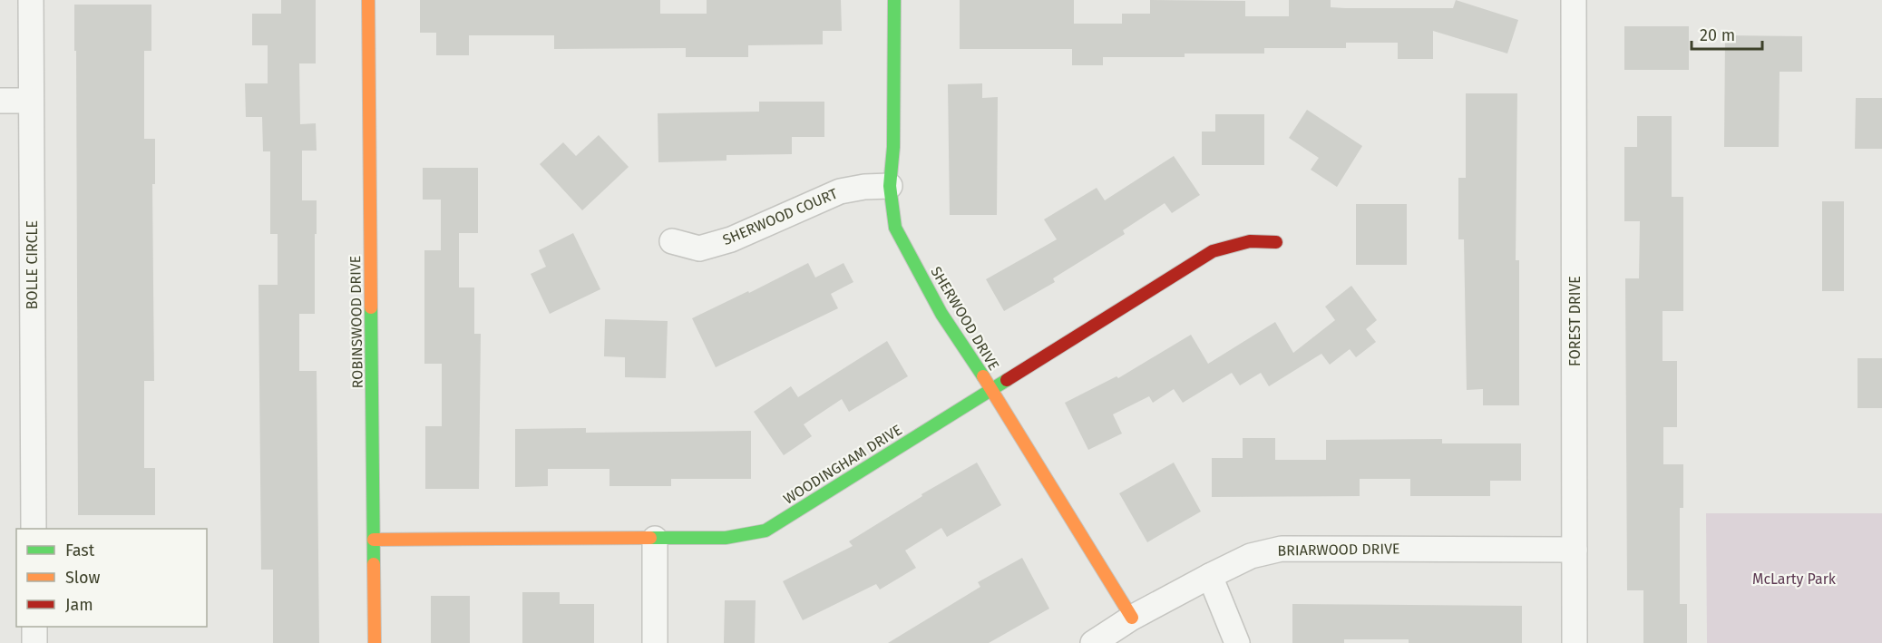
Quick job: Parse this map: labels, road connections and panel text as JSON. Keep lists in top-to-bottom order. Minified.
{"streets":{"street":["SHERWOOD COURT","BOLLE CIRCLE","SHERWOOD DRIVE","FOREST DRIVE","ROBINSWOOD DRIVE","WOODINGHAM DRIVE","BRIARWOOD DRIVE"]},"crossings":[["SHERWOOD COURT","SHERWOOD DRIVE"],["SHERWOOD DRIVE","WOODINGHAM DRIVE"],["SHERWOOD DRIVE","BRIARWOOD DRIVE"],["FOREST DRIVE","BRIARWOOD DRIVE"],["ROBINSWOOD DRIVE","WOODINGHAM DRIVE"]],"parks":["McLarty Park"],"legend":["Fast","Slow","Jam"],"scale_bar":"20 m"}
